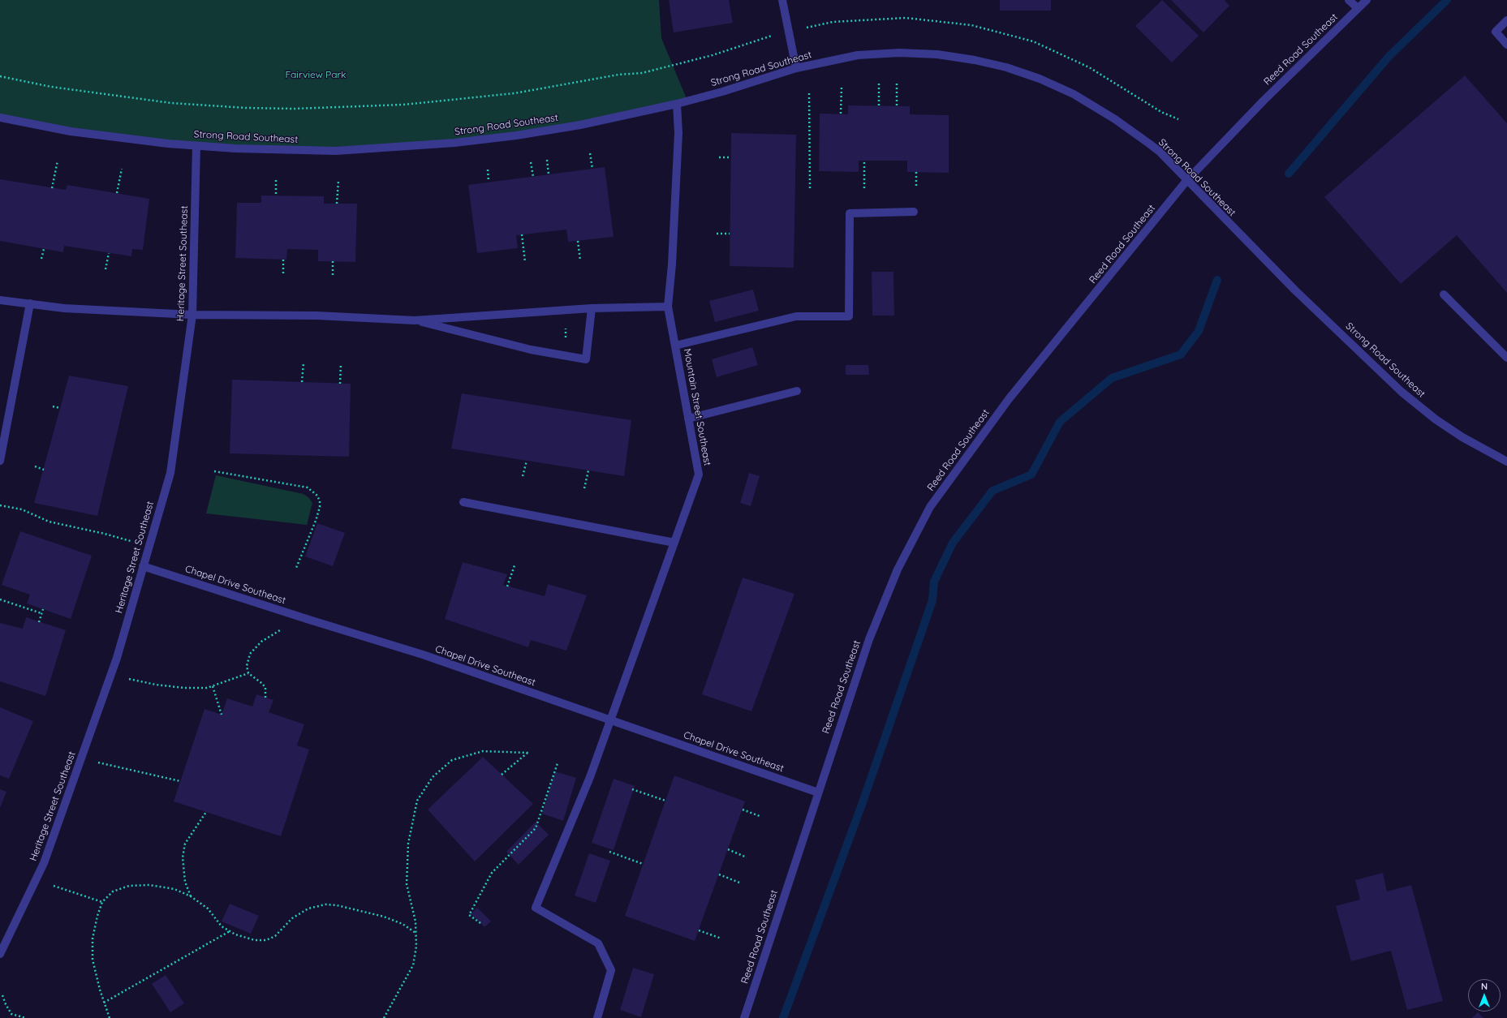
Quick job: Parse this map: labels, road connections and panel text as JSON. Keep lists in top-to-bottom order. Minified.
{"streets":{"street":["Reed Road Southeast","Strong Road Southeast","Heritage Street Southeast","Mountain Street Southeast","Chapel Drive Southeast"]},"crossings":[["Reed Road Southeast","Strong Road Southeast"],["Reed Road Southeast","Chapel Drive Southeast"],["Strong Road Southeast","Heritage Street Southeast"],["Strong Road Southeast","Mountain Street Southeast"],["Heritage Street Southeast","Chapel Drive Southeast"],["Mountain Street Southeast","Chapel Drive Southeast"]],"parks":["Fairview Park"],"north":"top"}
